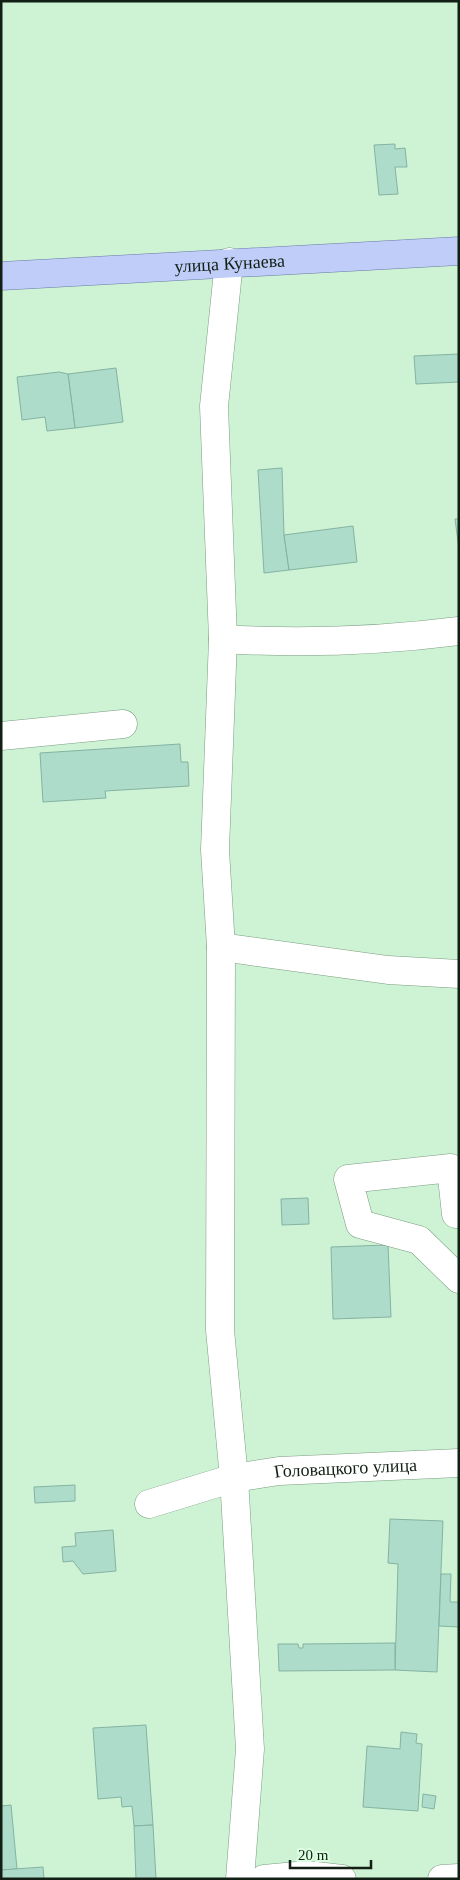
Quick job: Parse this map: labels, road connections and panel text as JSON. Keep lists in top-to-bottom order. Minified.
{"streets":{"main road":["улица Кунаева"],"street":["Головацкого улица"]},"scale_bar":"20 m"}
